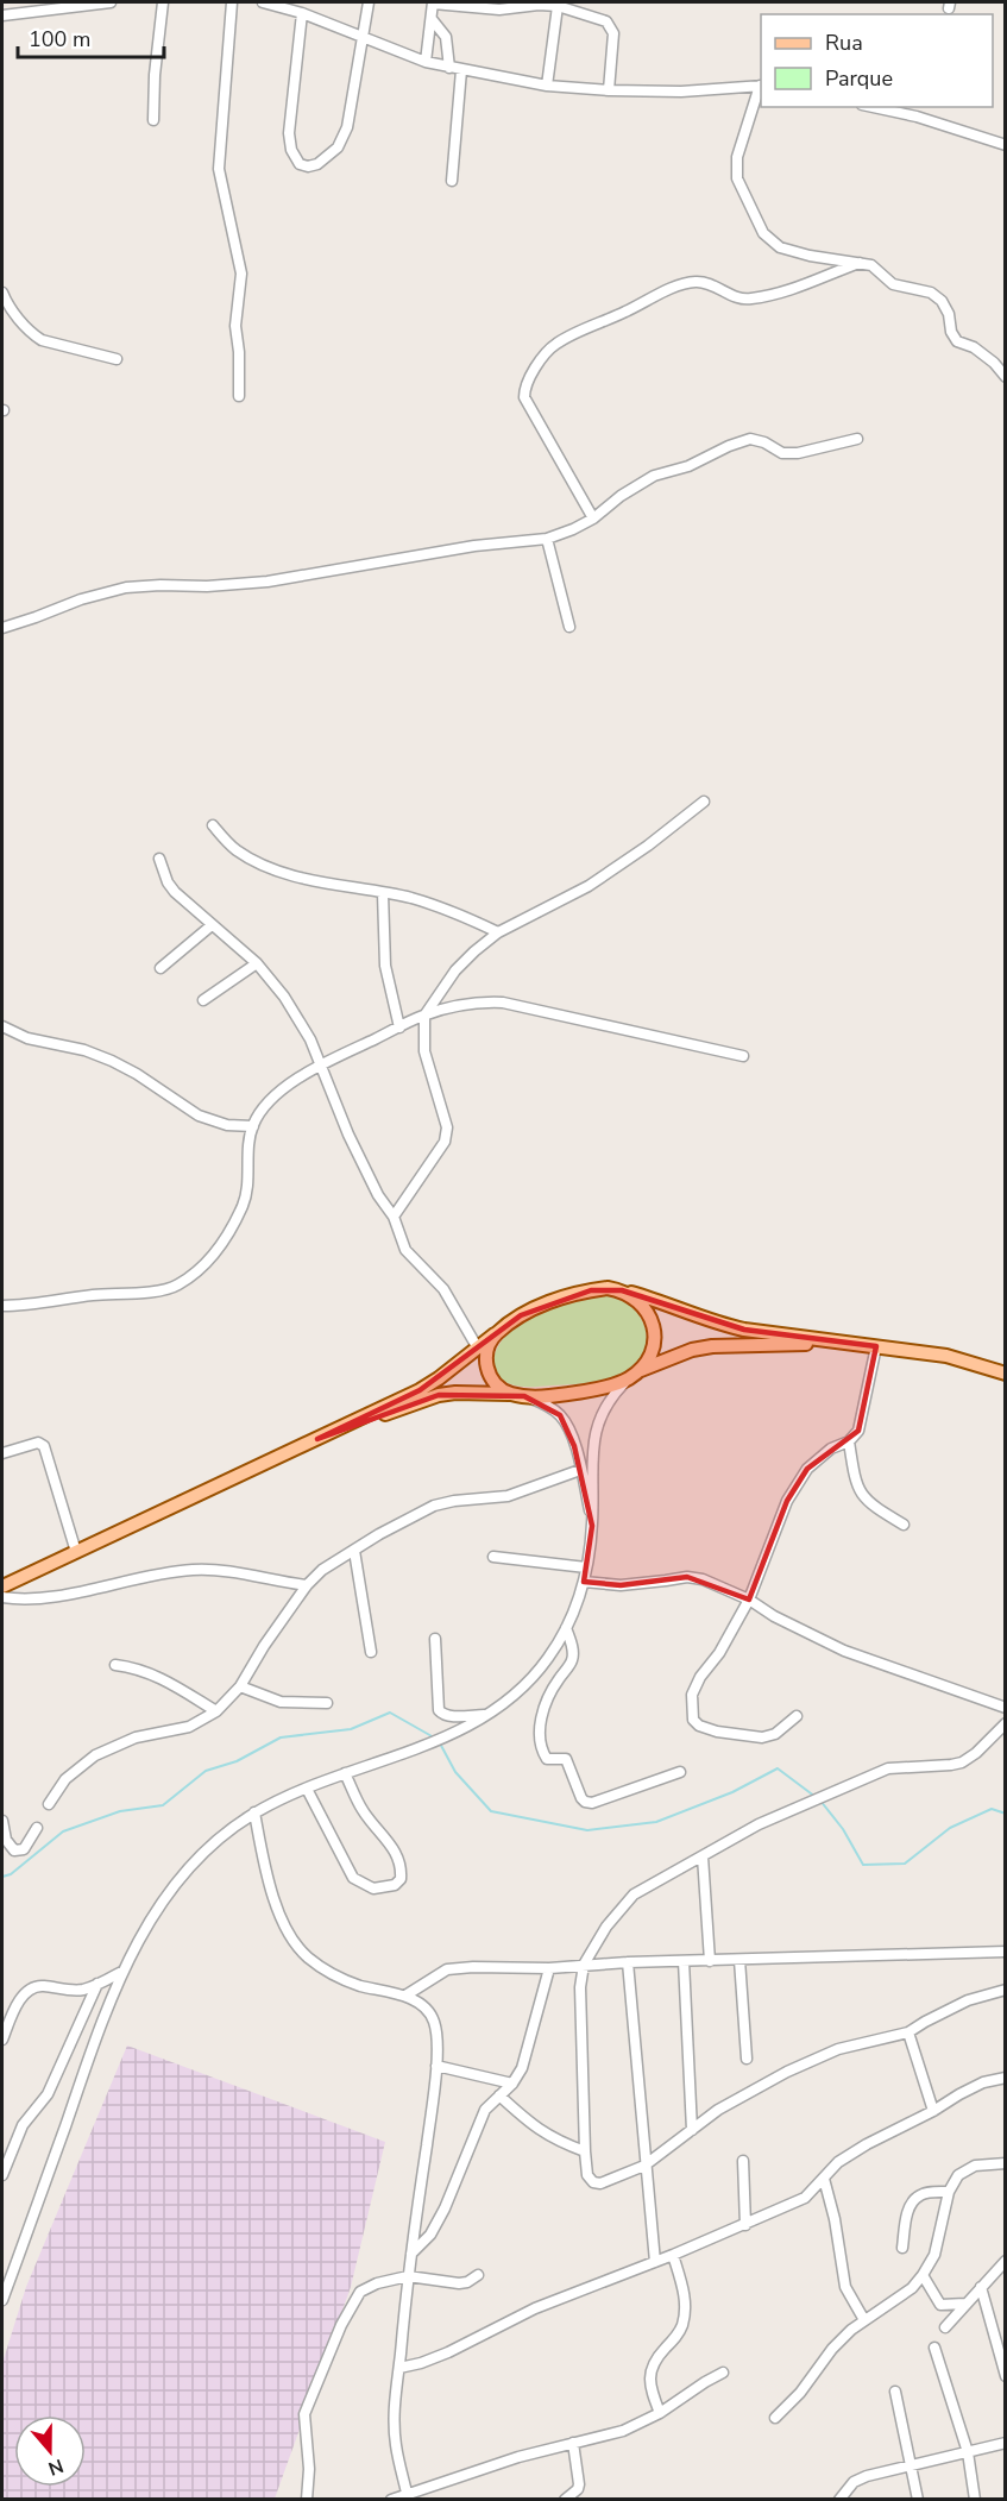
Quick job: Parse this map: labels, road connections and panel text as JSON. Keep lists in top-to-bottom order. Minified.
{"legend":["Rua","Parque"],"scale_bar":"100 m","north":"bottom"}
